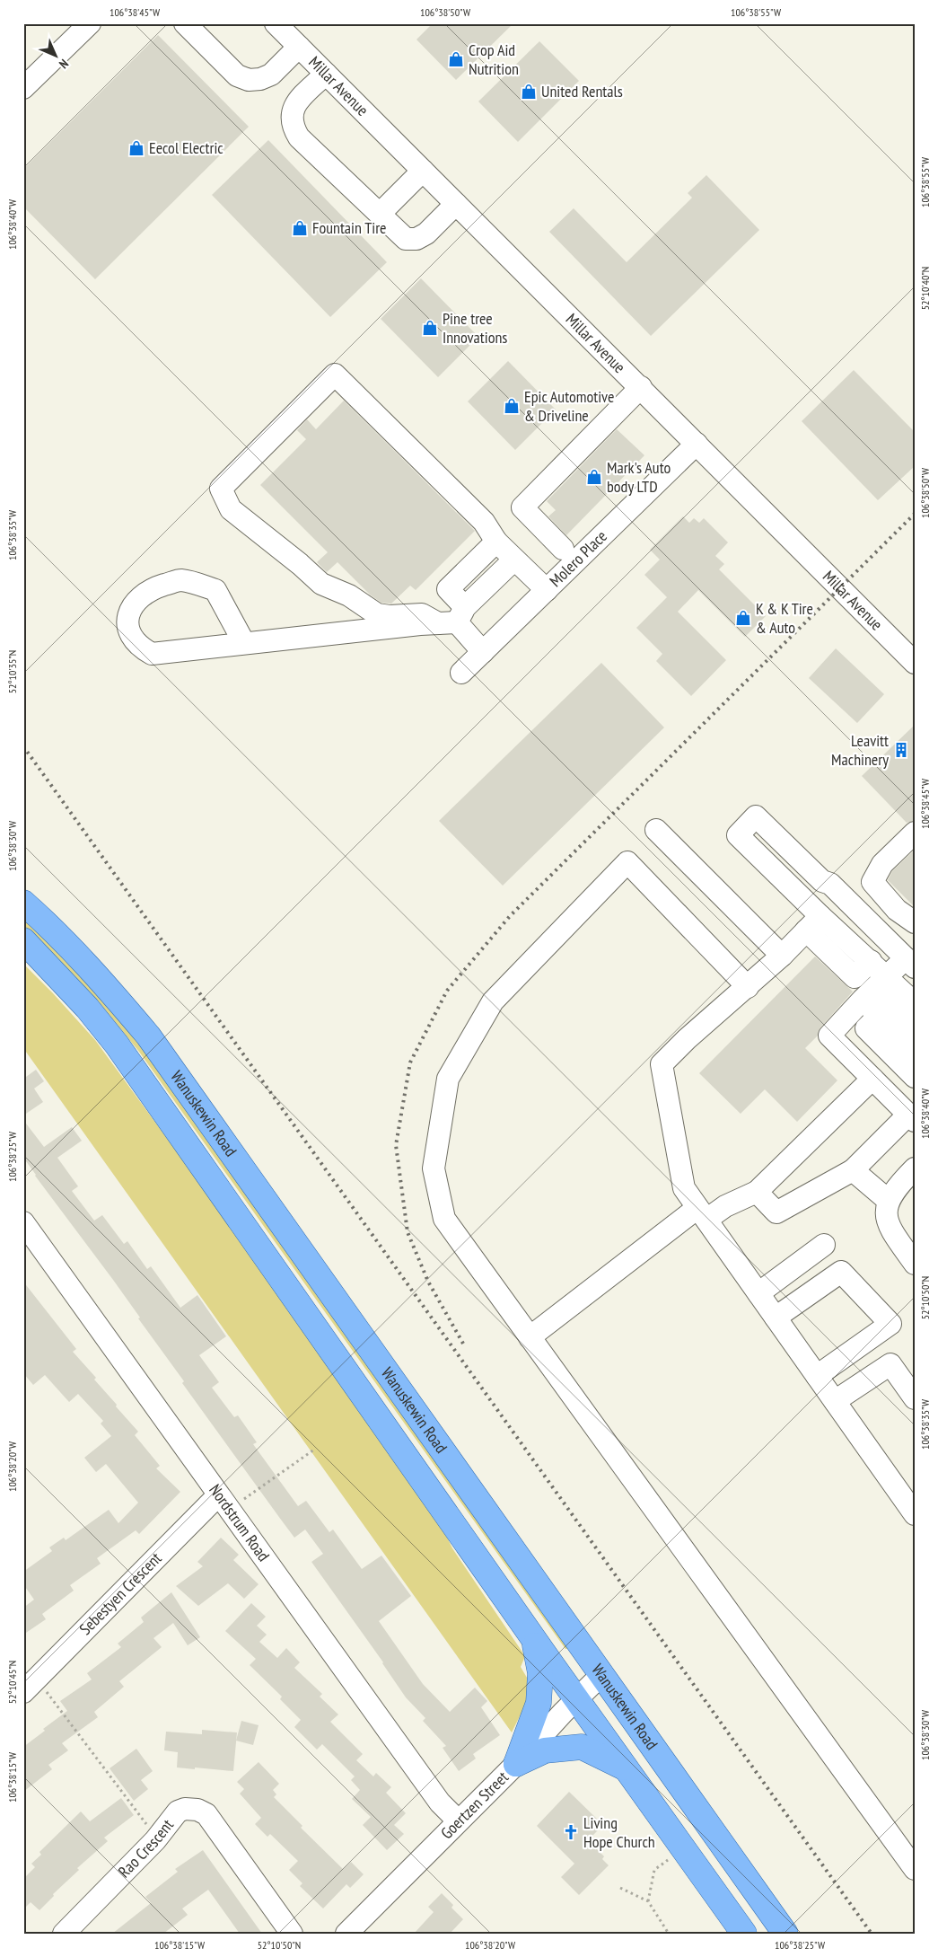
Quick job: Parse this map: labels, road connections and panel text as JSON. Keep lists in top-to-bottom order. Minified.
{"streets":{"main road":["Wanuskewin Road"],"street":["Millar Avenue","Molero Place","Nordstrum Road","Sebestyen Crescent","Goertzen Street","Rao Crescent"]},"crossings":[["Millar Avenue","Molero Place"],["Wanuskewin Road","Goertzen Street"],["Nordstrum Road","Sebestyen Crescent"],["Nordstrum Road","Goertzen Street"]],"places":{"shop":["Crop Aid Nutrition","United Rentals","Eecol Electric","Fountain Tire","Pine tree Innovations","Epic Automotive & Driveline","Mark's Auto body LTD","K & K Tire & Auto"],"building":["Leavitt Machinery"],"church":["Living Hope Church"]},"north":"bottom right","coordinates":["106°38'45\"W","106°38'50\"W","106°38'55\"W","106°38'40\"W","52°10'40\"N","106°38'35\"W","52°10'35\"N","106°38'30\"W","106°38'25\"W","52°10'50\"N","106°38'20\"W","52°10'45\"N","106°38'15\"W"]}
